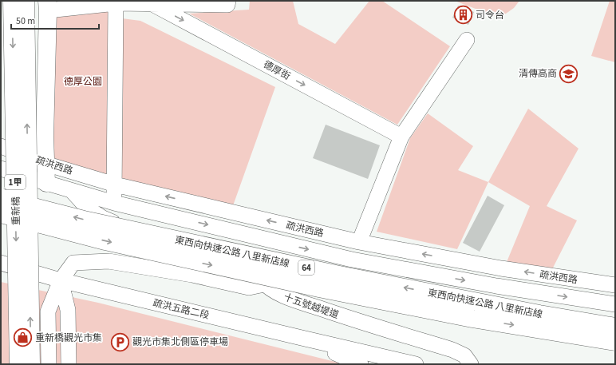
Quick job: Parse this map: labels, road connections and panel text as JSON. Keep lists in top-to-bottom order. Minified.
{"streets":{"main road":["1甲","重新橋","東西向快速公路 八里新店線","64"],"street":["德厚街","疏洪西路","十五號越堤道","疏洪五路二段"]},"crossings":[["疏洪西路","十五號越堤道"]],"one_way":["德厚街"],"parks":["德厚公園"],"places":{"building":["司令台"],"school or university":["清傳高商"],"shop":["重新橋觀光市集"],"parking":["觀光市集北側區停車場"]},"scale_bar":"50 m"}
